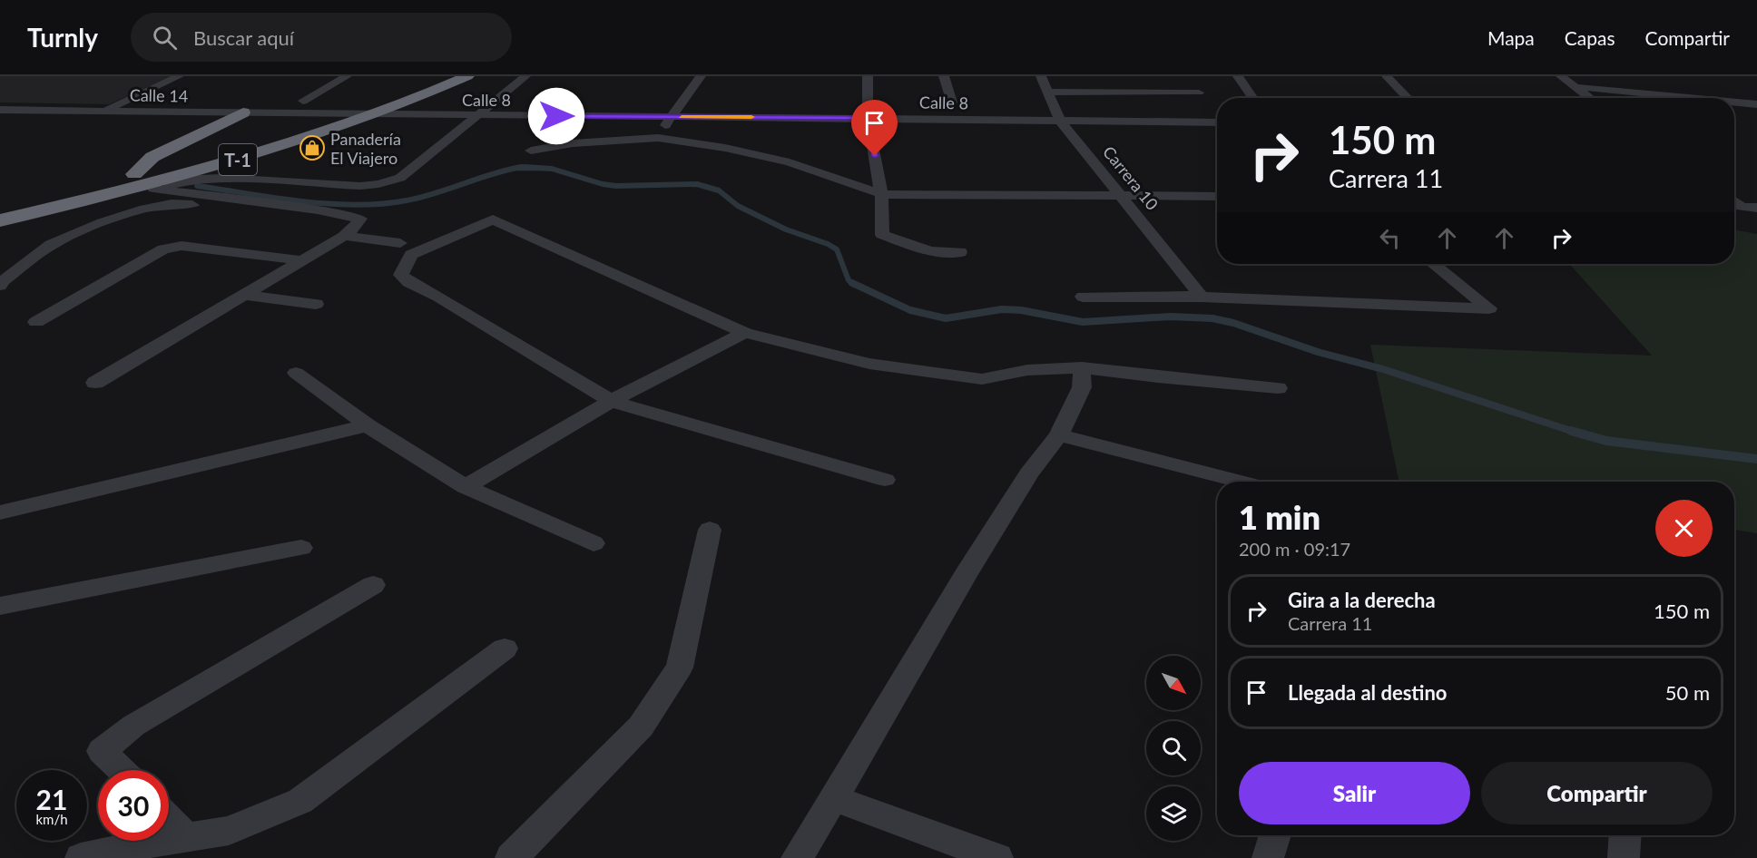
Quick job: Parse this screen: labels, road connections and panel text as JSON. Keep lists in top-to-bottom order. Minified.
{"streets":{"highway":["T-1"],"street":["Calle 14","Calle 8","Carrera 10"]},"crossings":[["Calle 14","Calle 8"],["Calle 8","Carrera 10"]],"places":{"shop":["Panadería El Viajero"]},"north":"bottom right","page":{"header":"Turnly","search":"Buscar aquí","nav":["Mapa","Capas","Compartir"],"turn":["150 m","Carrera 11"],"heading":["1 min","200 m · 09:17"],"list":[{"name":"Gira a la derecha","note":"Carrera 11","value":"150 m"},{"name":"Llegada al destino","value":"50 m"}],"buttons":["Salir","Compartir"],"speed":"21 km/h","limit":"30"}}
